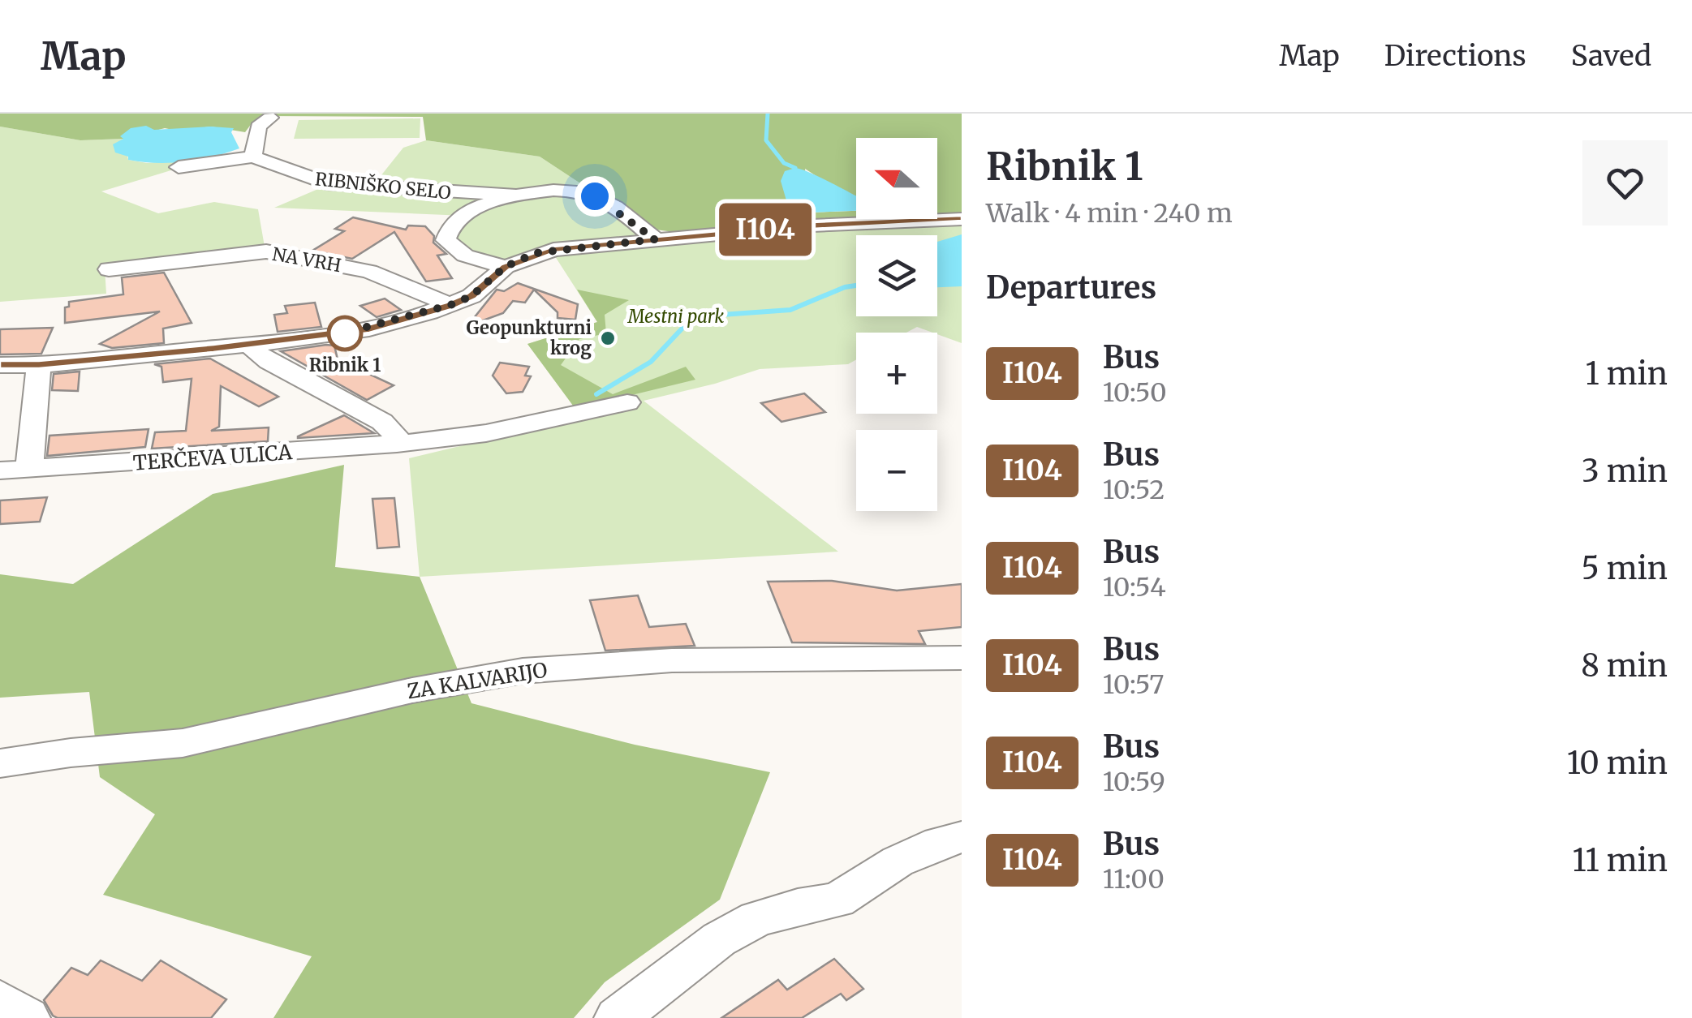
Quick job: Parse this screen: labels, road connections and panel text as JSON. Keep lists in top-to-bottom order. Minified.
{"streets":{"street":["RIBNIŠKO SELO","NA VRH","TERČEVA ULICA","ZA KALVARIJO"]},"parks":["Mestni park"],"places":["Ribnik 1","Geopunkturni krog"],"lines":["bus line I104"],"north":"left","page":{"header":"Map","nav":["Map","Directions","Saved"],"on_map":"I104","heading":[["Ribnik 1","Walk · 4 min · 240 m"],"Departures"],"map_buttons":["+","−"],"list":[{"mark":"I104","name":"Bus","note":"10:50","value":"1 min"},{"mark":"I104","name":"Bus","note":"10:52","value":"3 min"},{"mark":"I104","name":"Bus","note":"10:54","value":"5 min"},{"mark":"I104","name":"Bus","note":"10:57","value":"8 min"},{"mark":"I104","name":"Bus","note":"10:59","value":"10 min"},{"mark":"I104","name":"Bus","note":"11:00","value":"11 min"}]}}
